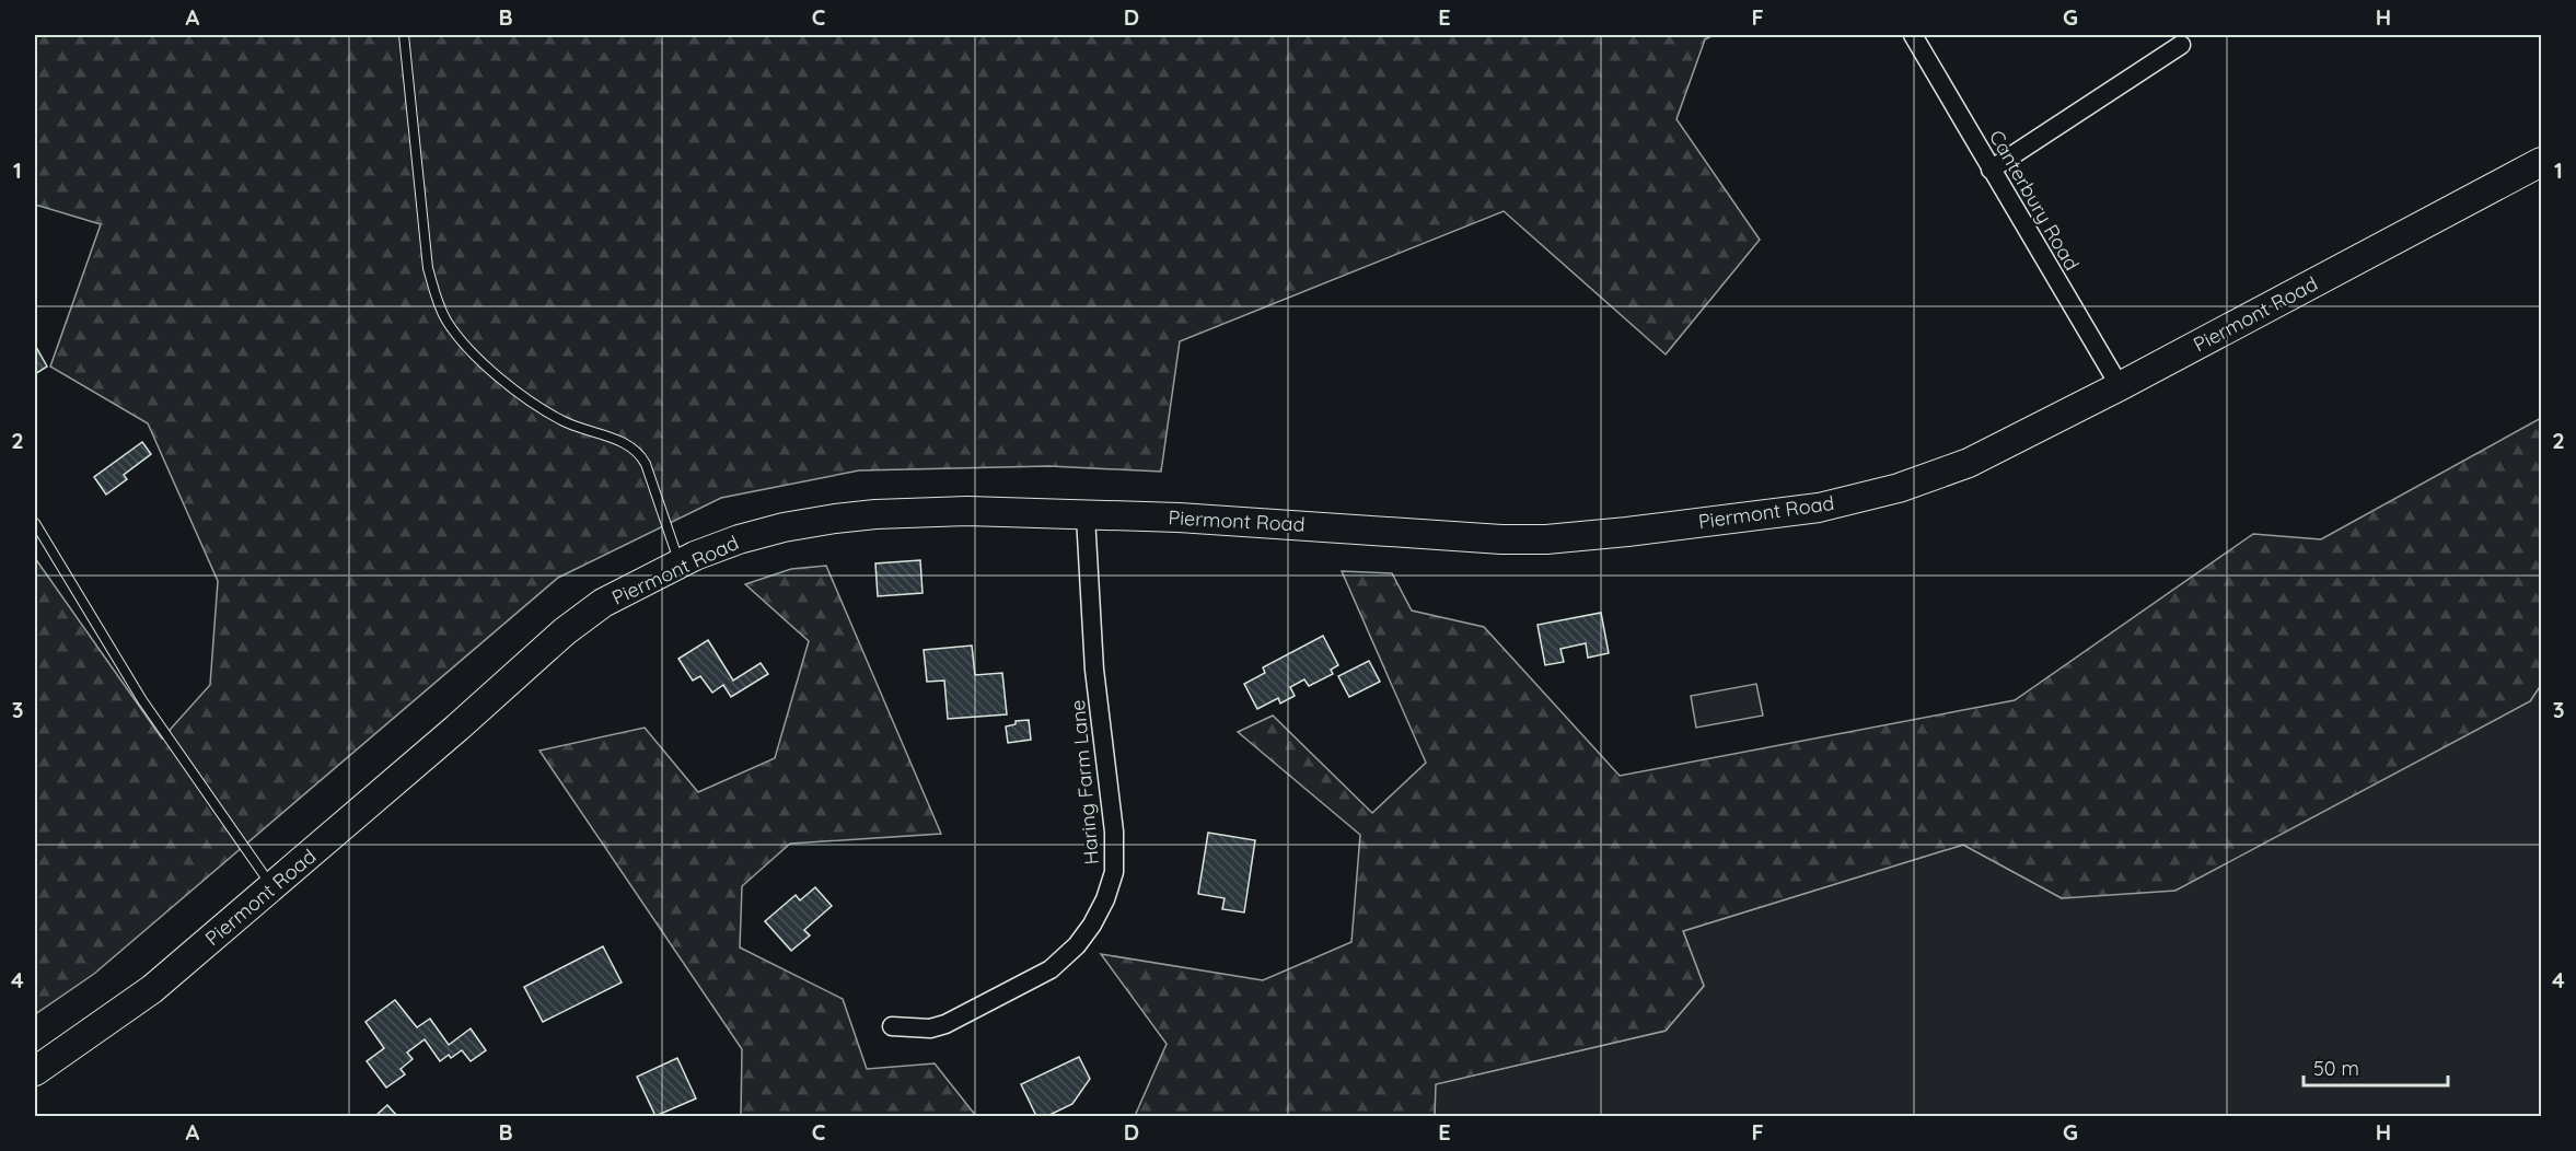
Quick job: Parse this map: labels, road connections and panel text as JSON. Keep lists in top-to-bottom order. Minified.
{"streets":{"main road":["Piermont Road"],"street":["Canterbury Road","Haring Farm Lane"]},"crossings":[["Canterbury Road","Piermont Road"],["Piermont Road","Haring Farm Lane"]],"scale_bar":"50 m","grid":{"columns":["A","B","C","D","E","F","G","H"],"rows":["1","2","3","4"]}}
